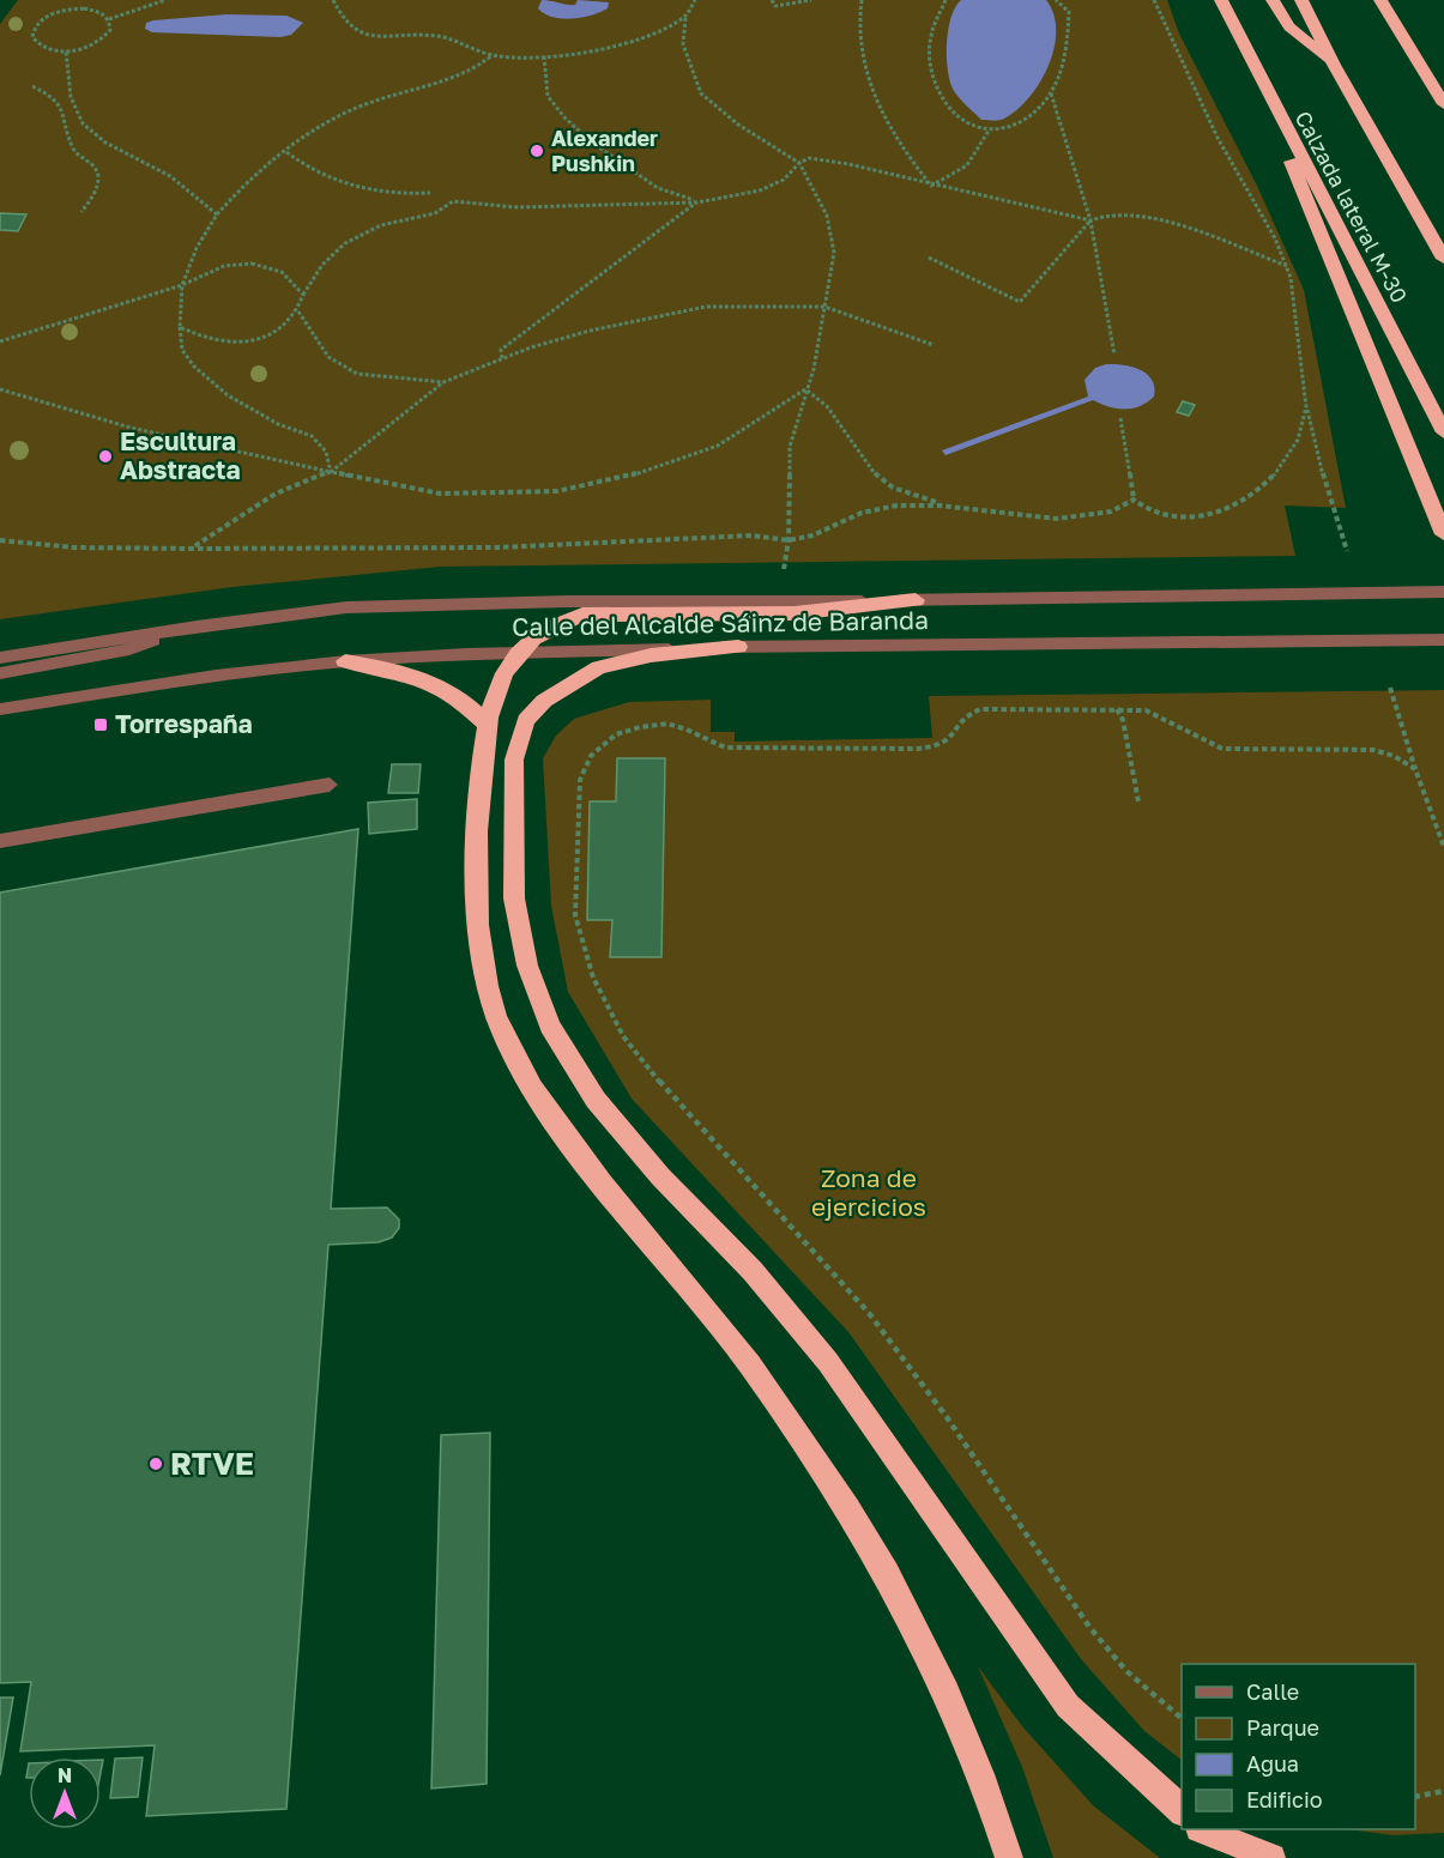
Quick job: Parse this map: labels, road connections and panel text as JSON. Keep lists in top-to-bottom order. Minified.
{"streets":{"highway":["Calzada lateral M-30"],"street":["Calle del Alcalde Sáinz de Baranda"]},"parks":["Zona de ejercicios"],"places":{"other":["Alexander Pushkin","Escultura Abstracta","RTVE"],"transit":["Torrespaña"]},"legend":["Calle","Parque","Agua","Edificio"],"north":"top"}
